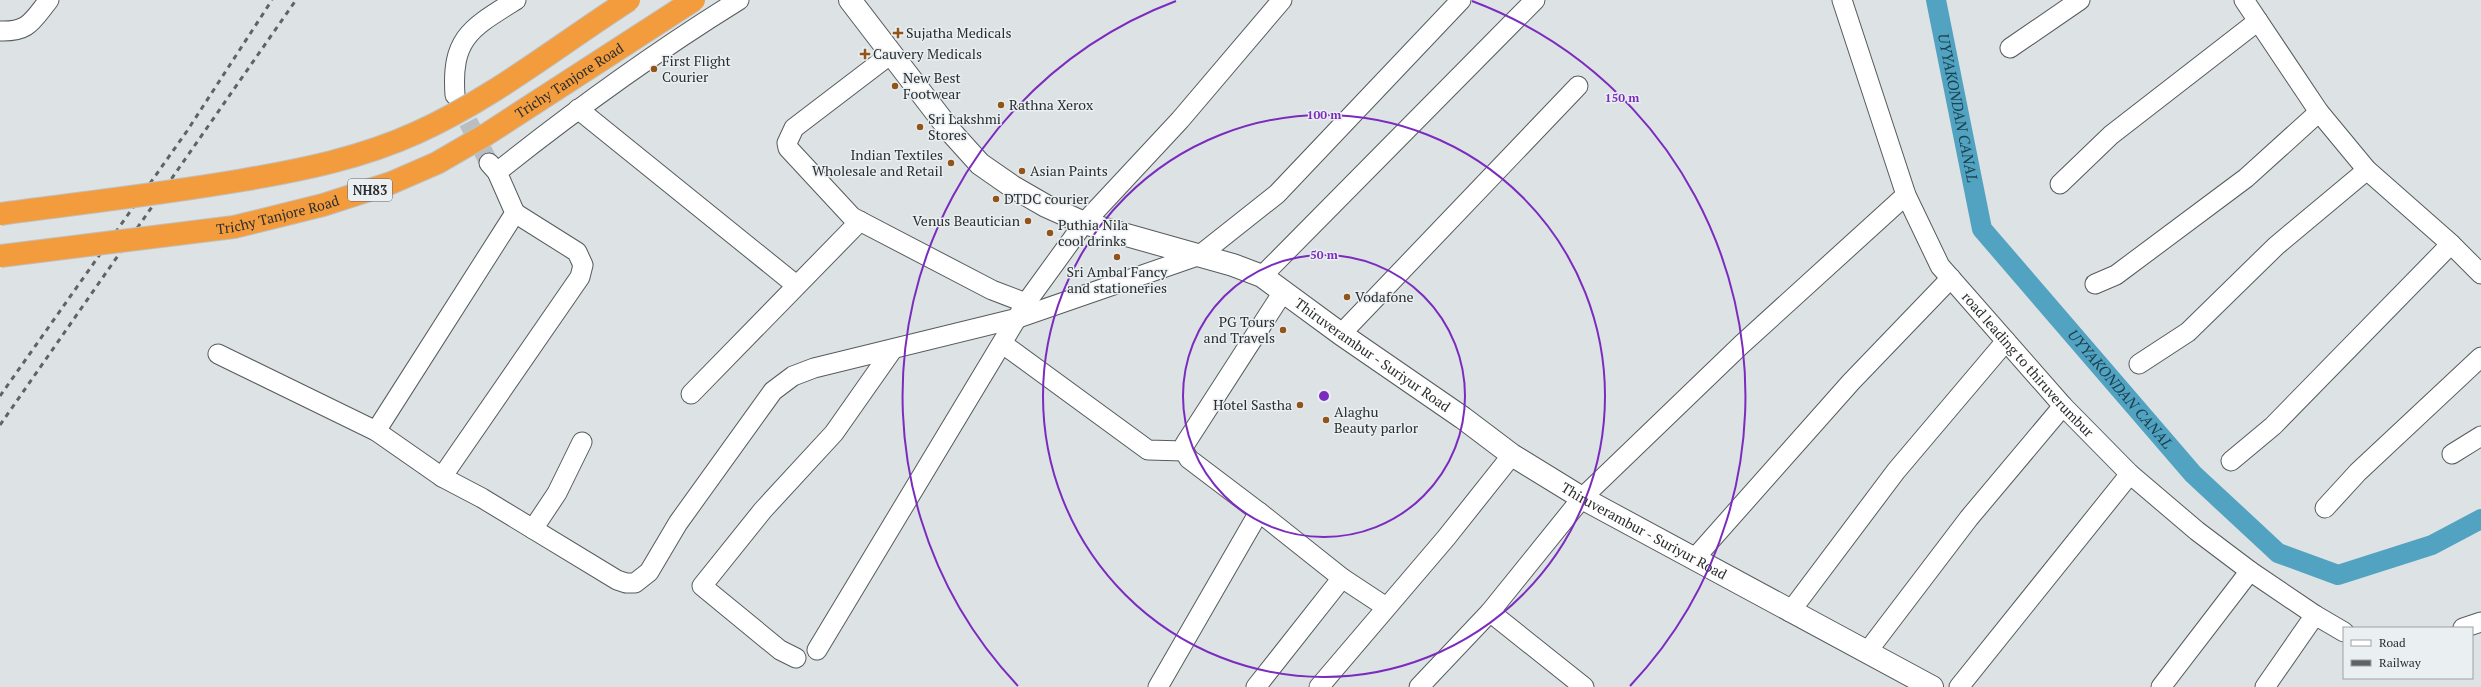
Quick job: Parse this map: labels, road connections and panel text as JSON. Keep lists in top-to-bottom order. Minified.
{"streets":{"highway":["Trichy Tanjore Road","NH83"],"main road":["Thiruverambur - Suriyur Road"],"street":["road leading to thiruverumbur"]},"water":["UYYAKONDAN CANAL"],"places":{"health":["Sujatha Medicals","Cauvery Medicals"],"other":["First Flight Courier","New Best Footwear","Rathna Xerox","Sri Lakshmi Stores","Indian Textiles Wholesale and Retail","Asian Paints","DTDC courier","Venus Beautician","Puthia Nila cool drinks","Sri Ambal Fancy and stationeries","Vodafone","PG Tours and Travels","Hotel Sastha","Alaghu Beauty parlor"]},"legend":["Road","Railway"],"rings":["150 m","100 m","50 m"]}
